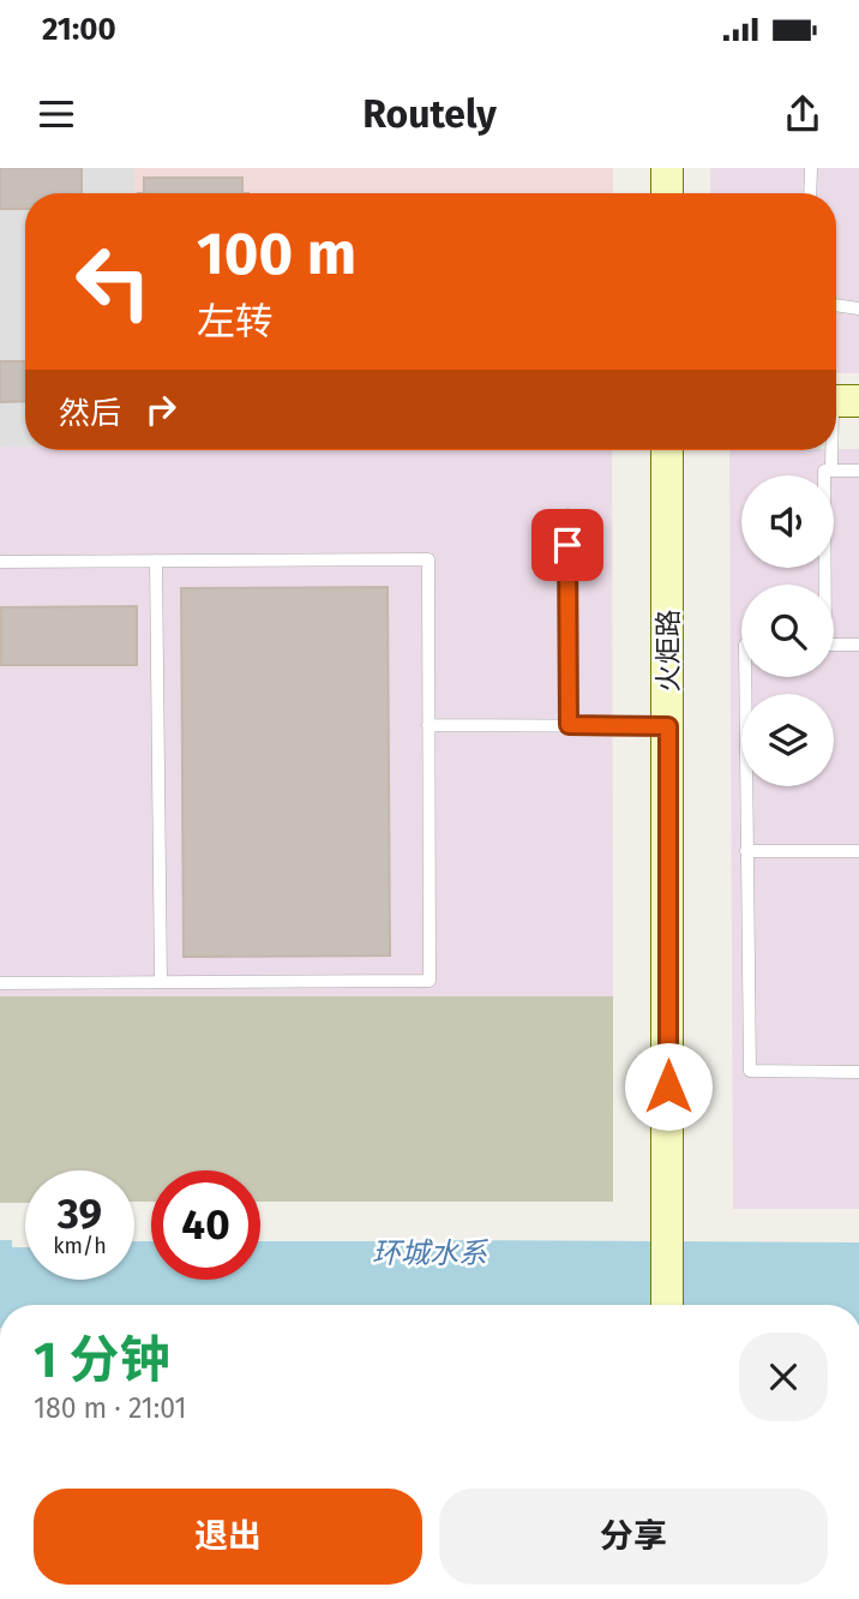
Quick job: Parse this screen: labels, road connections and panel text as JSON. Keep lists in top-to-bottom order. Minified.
{"streets":{"street":["火炬路"]},"water":["环城水系"],"page":{"status":"21:00","header":"Routely","turn":["100 m","左转"],"then":"然后","speed":"39 km/h","limit":"40","heading":["1 分钟","180 m · 21:01"],"buttons":["退出","分享"]}}
